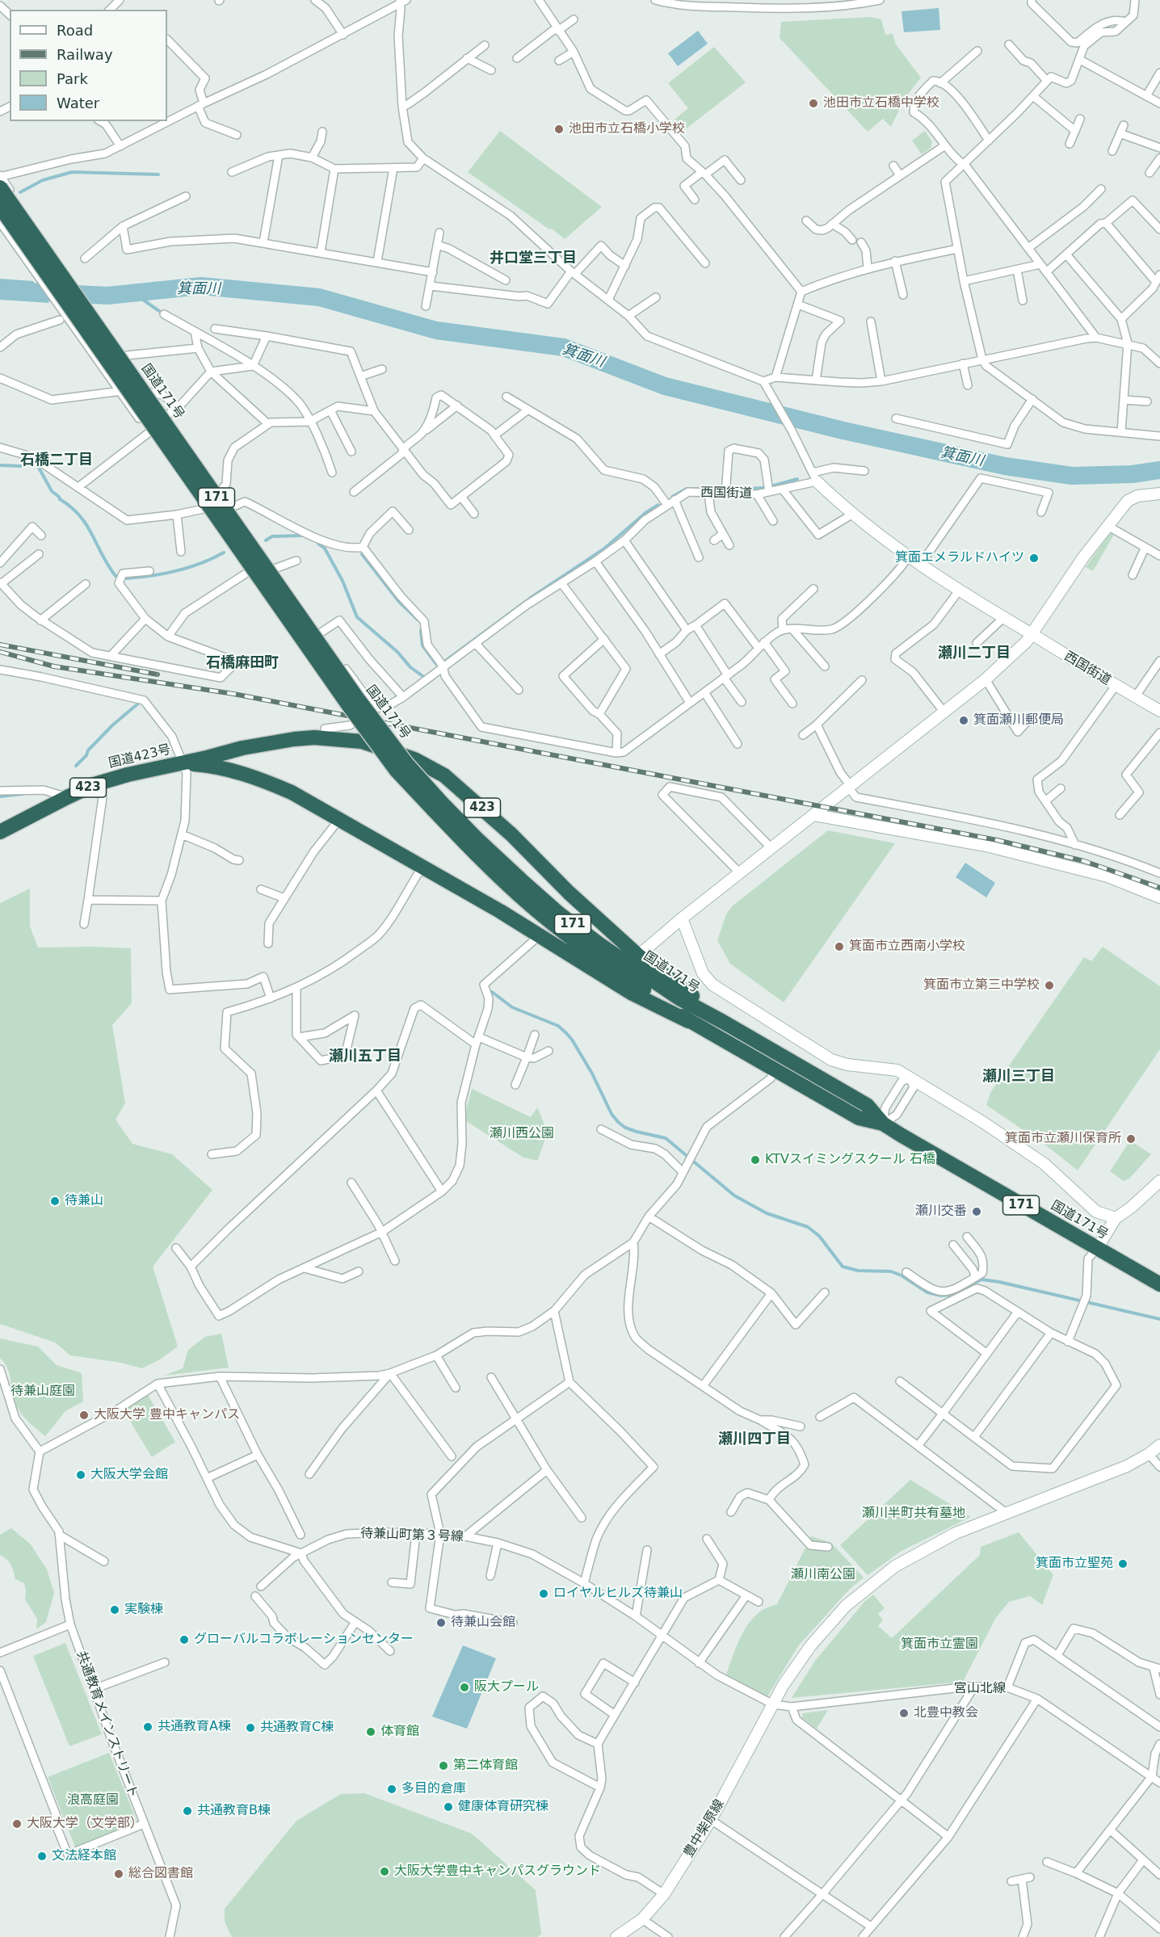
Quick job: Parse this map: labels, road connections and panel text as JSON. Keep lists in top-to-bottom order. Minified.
{"streets":{"highway":["国道171号","171","国道423号","423"],"street":["西国街道","待兼山町第３号線","宮山北線","共通教育メインストリート","豊中柴原線"]},"crossings":[["国道171号","423"],["西国街道","423"],["国道423号","423"],["待兼山町第３号線","宮山北線"],["待兼山町第３号線","豊中柴原線"],["宮山北線","豊中柴原線"]],"districts":["井口堂三丁目","石橋二丁目","瀬川二丁目","石橋麻田町","瀬川五丁目","瀬川三丁目","瀬川四丁目"],"water":["箕面川"],"parks":["瀬川西公園","待兼山庭園","瀬川半町共有墓地","瀬川南公園","箕面市立霊園","浪高庭園"],"places":["池田市立石橋中学校","池田市立石橋小学校","箕面エメラルドハイツ","箕面瀬川郵便局","箕面市立西南小学校","箕面市立第三中学校","箕面市立瀬川保育所","KTVスイミングスクール 石橋","待兼山","瀬川交番","大阪大学 豊中キャンパス","大阪大学会館","箕面市立聖苑","ロイヤルヒルズ待兼山","実験棟","待兼山会館","グローバルコラボレーションセンター","阪大プール","北豊中教会","共通教育A棟","共通教育C棟","体育館","第二体育館","多目的倉庫","健康体育研究棟","共通教育B棟","大阪大学（文学部）","文法経本館","大阪大学豊中キャンパスグラウンド","総合図書館"],"legend":["Road","Railway","Park","Water"]}
